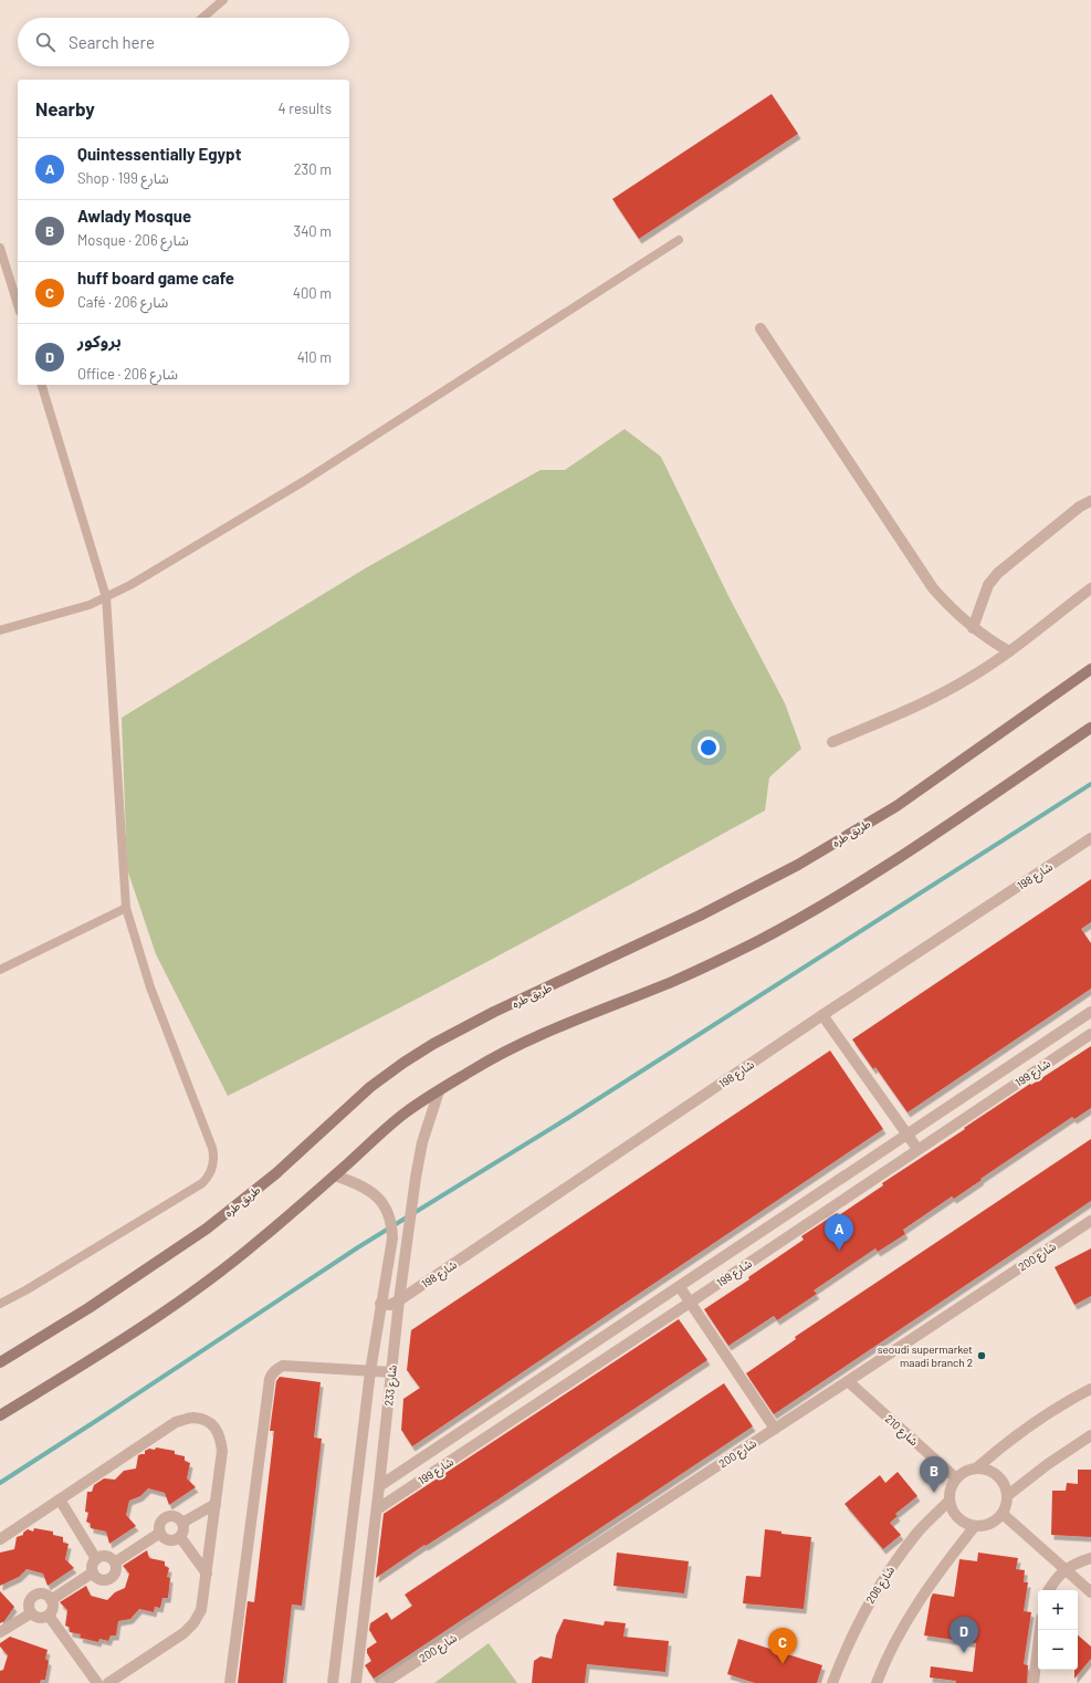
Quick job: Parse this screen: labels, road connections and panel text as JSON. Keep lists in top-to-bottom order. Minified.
{"streets":{"main road":["طريق طره"],"street":["شارع 198","شارع 199","شارع 200","شارع 233","شارع 210","شارع 206"]},"crossings":[["شارع 198","شارع 233"],["شارع 199","شارع 233"],["شارع 200","شارع 210"],["شارع 210","شارع 206"]],"places":["seoudi supermarket maadi branch 2"],"page":{"search":"Search here","heading":["Nearby","4 results"],"list":[{"mark":"A","name":"Quintessentially Egypt","note":"Shop · شارع 199","value":"230 m"},{"mark":"B","name":"Awlady Mosque","note":"Mosque · شارع 206","value":"340 m"},{"mark":"C","name":"huff board game cafe","note":"Café · شارع 206","value":"400 m"},{"mark":"D","name":"بروكور","note":"Office · شارع 206","value":"410 m"}],"pins":["A","B","D","C"],"map_buttons":["+","−"]}}
